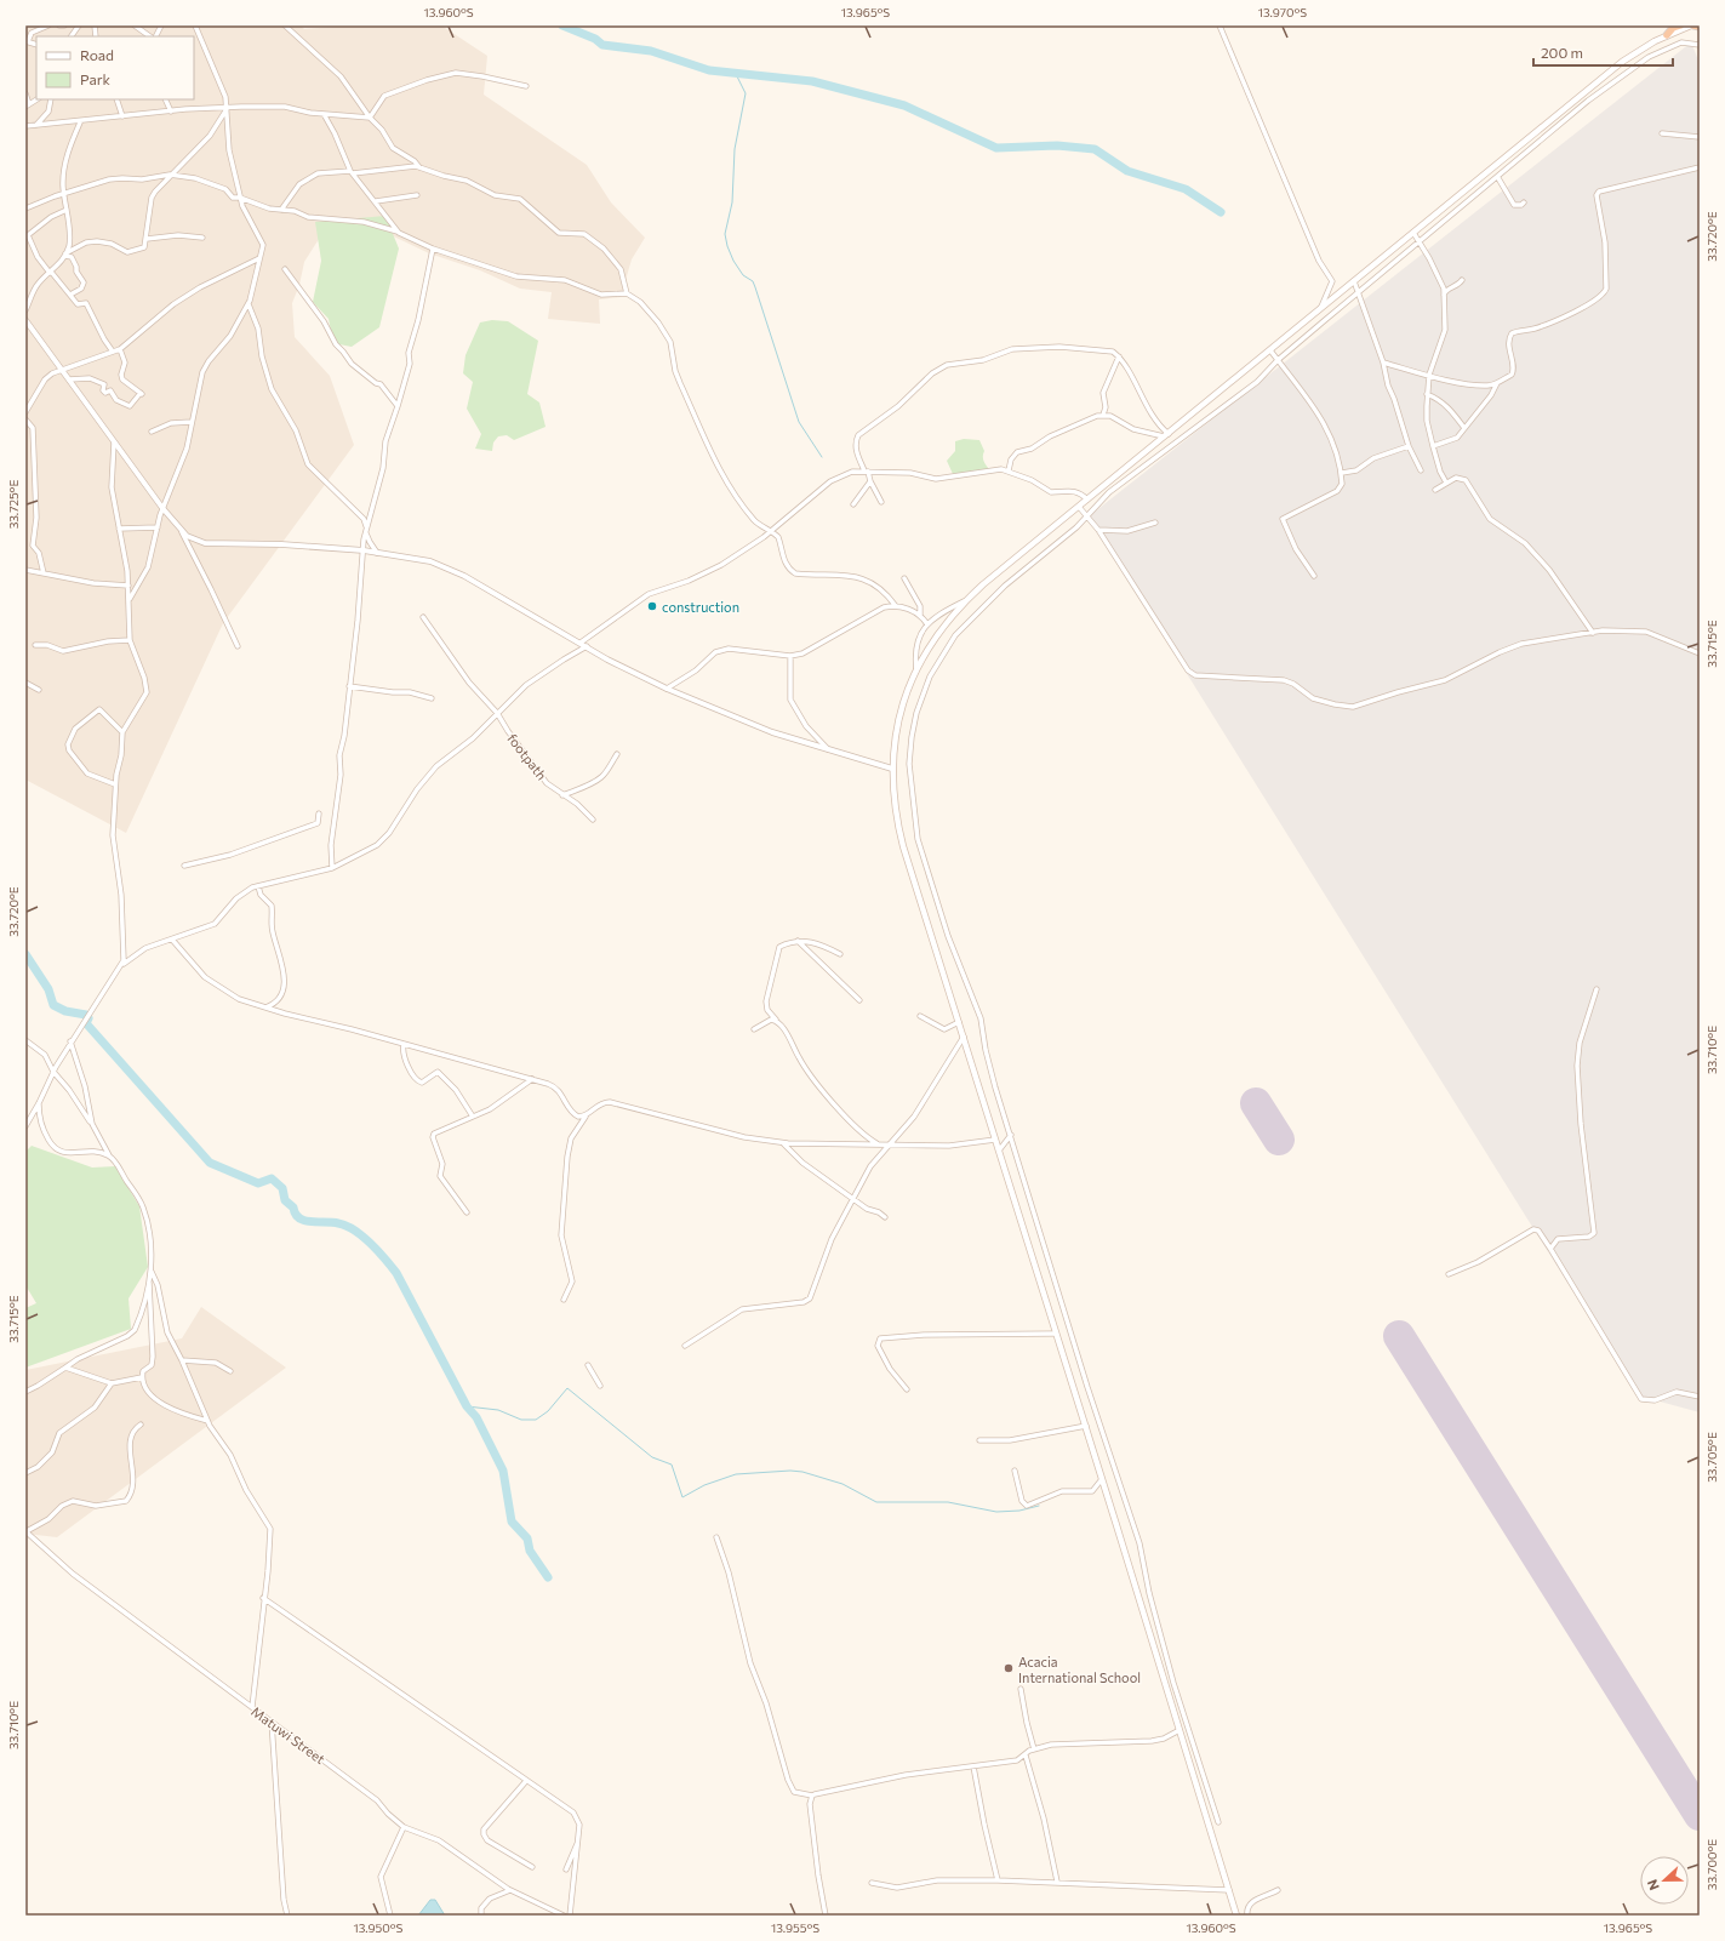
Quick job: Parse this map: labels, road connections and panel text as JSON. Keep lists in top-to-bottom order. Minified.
{"streets":{"street":["footpath","Matuwi Street"]},"places":["construction","Acacia International School"],"legend":["Road","Park"],"scale_bar":"200 m","north":"left","coordinates":["13.960°S","13.965°S","13.970°S","33.720°E","33.725°E","33.715°E","33.710°E","33.705°E","33.700°E","13.950°S","13.955°S"]}
